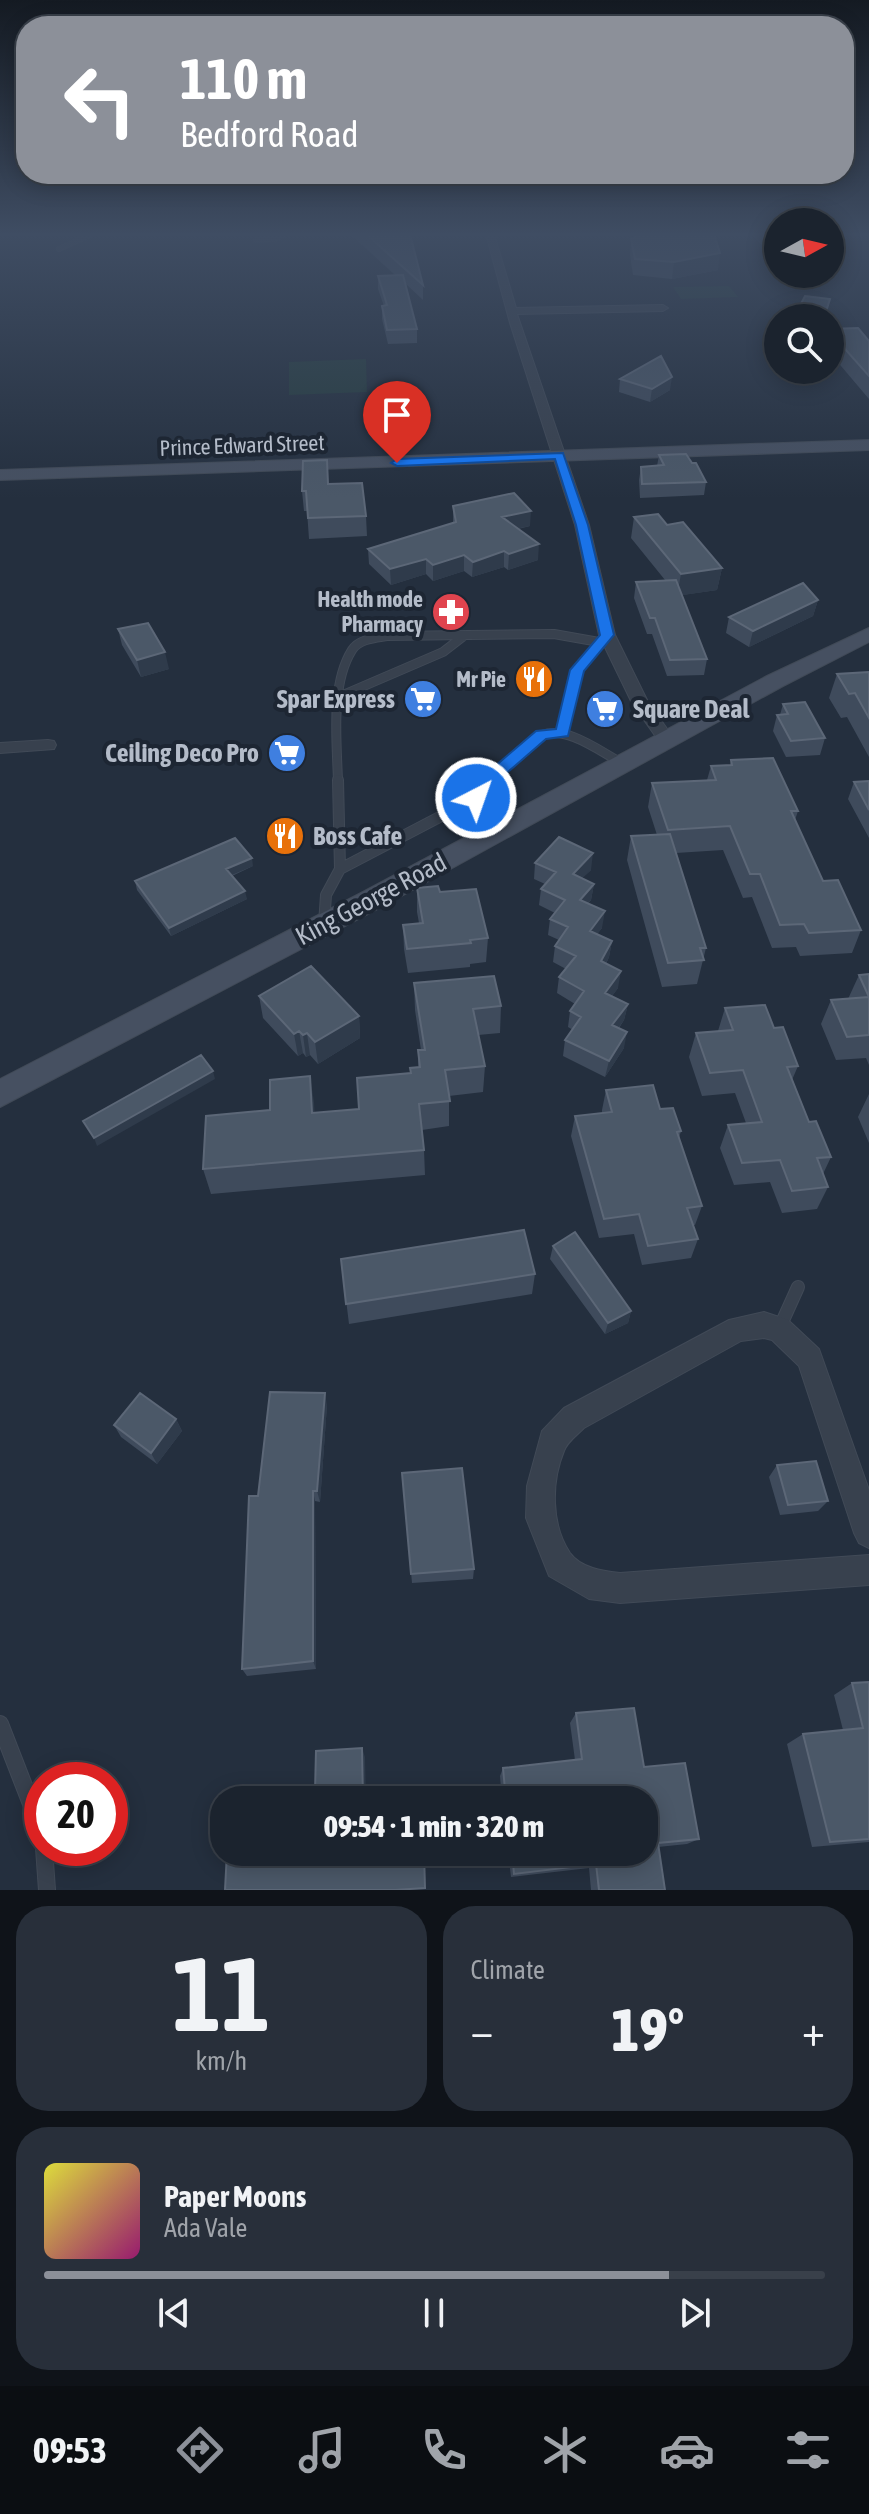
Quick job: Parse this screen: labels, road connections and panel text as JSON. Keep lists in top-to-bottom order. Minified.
{"streets":{"main road":["Prince Edward Street","King George Road"]},"places":{"pharmacy":["Health mode Pharmacy"],"restaurant":["Mr Pie","Boss Cafe"],"supermarket":["Spar Express","Square Deal","Ceiling Deco Pro"]},"north":"right","page":{"turn":["110 m","Bedford Road"],"limit":"20","trip":"09:54 · 1 min · 320 m","tile":[["11","km/h"],"Climate"],"heat":["−","19°","+"],"song":["Paper Moons","Ada Vale"],"tabs":"09:53"}}
